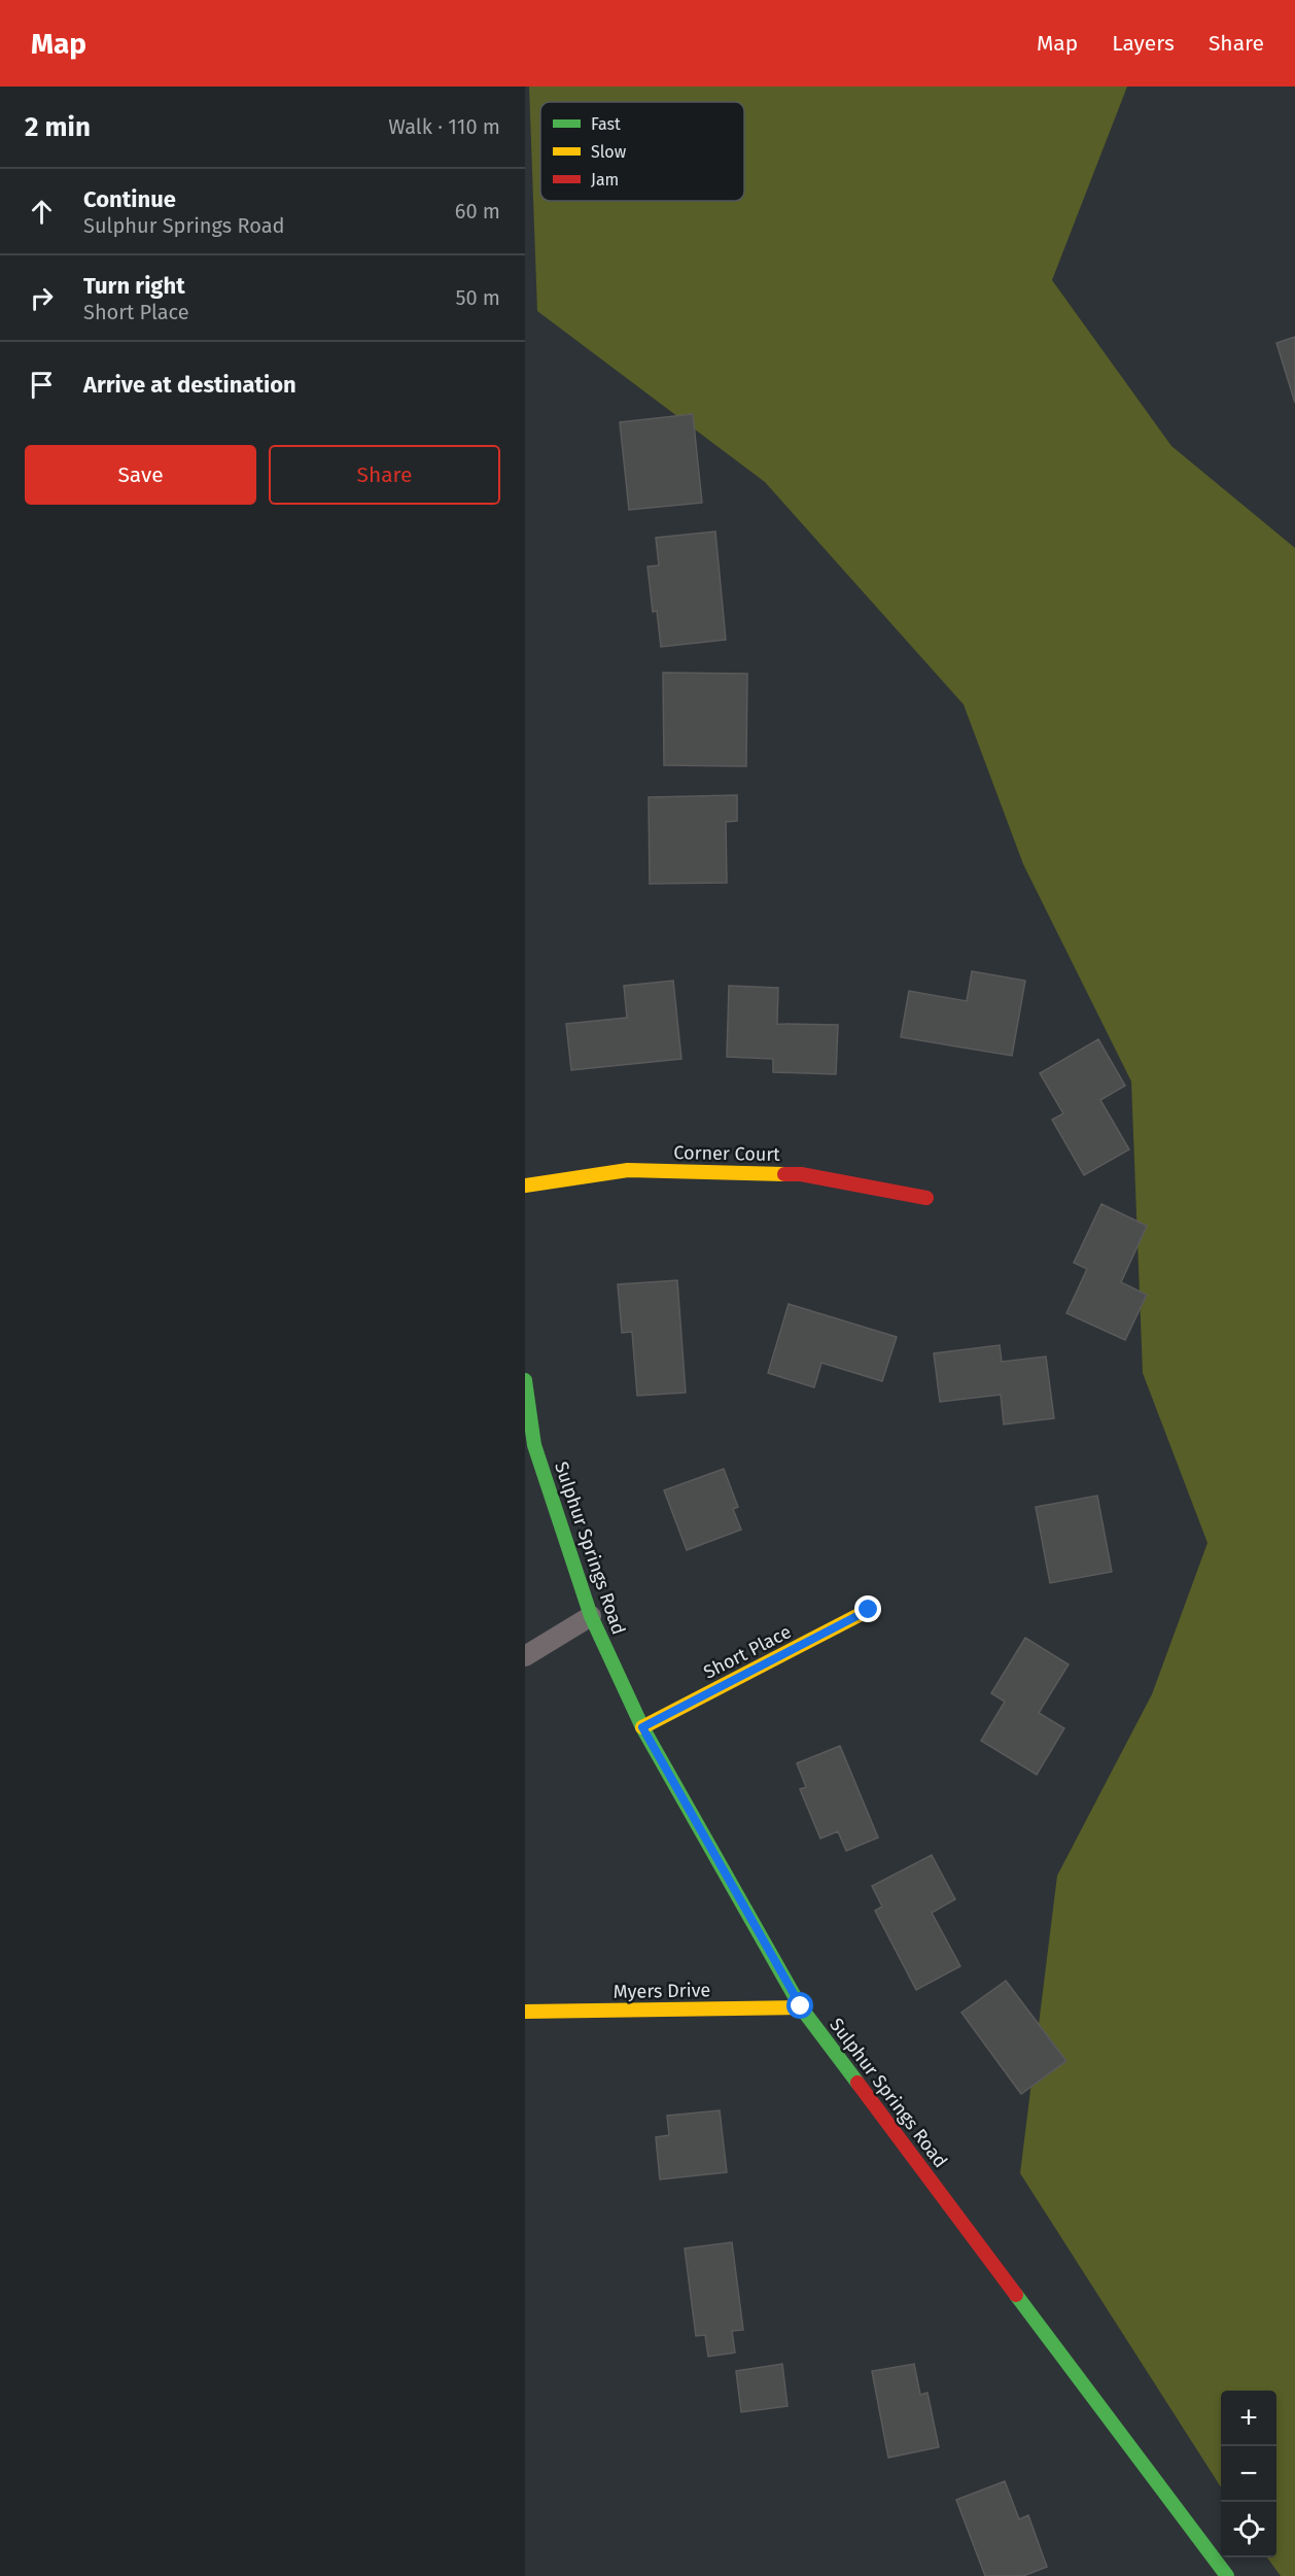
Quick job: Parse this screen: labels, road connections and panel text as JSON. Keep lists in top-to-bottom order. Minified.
{"streets":{"street":["Corner Court","Sulphur Springs Road","Short Place","Myers Drive"]},"crossings":[["Sulphur Springs Road","Short Place"],["Sulphur Springs Road","Myers Drive"]],"legend":["Fast","Slow","Jam"],"page":{"header":"Map","nav":["Map","Layers","Share"],"heading":["2 min","Walk · 110 m"],"list":[["Continue","Sulphur Springs Road","60 m"],["Turn right","Short Place","50 m"],"Arrive at destination"],"buttons":["Save","Share"],"map_buttons":["+","−"]}}
